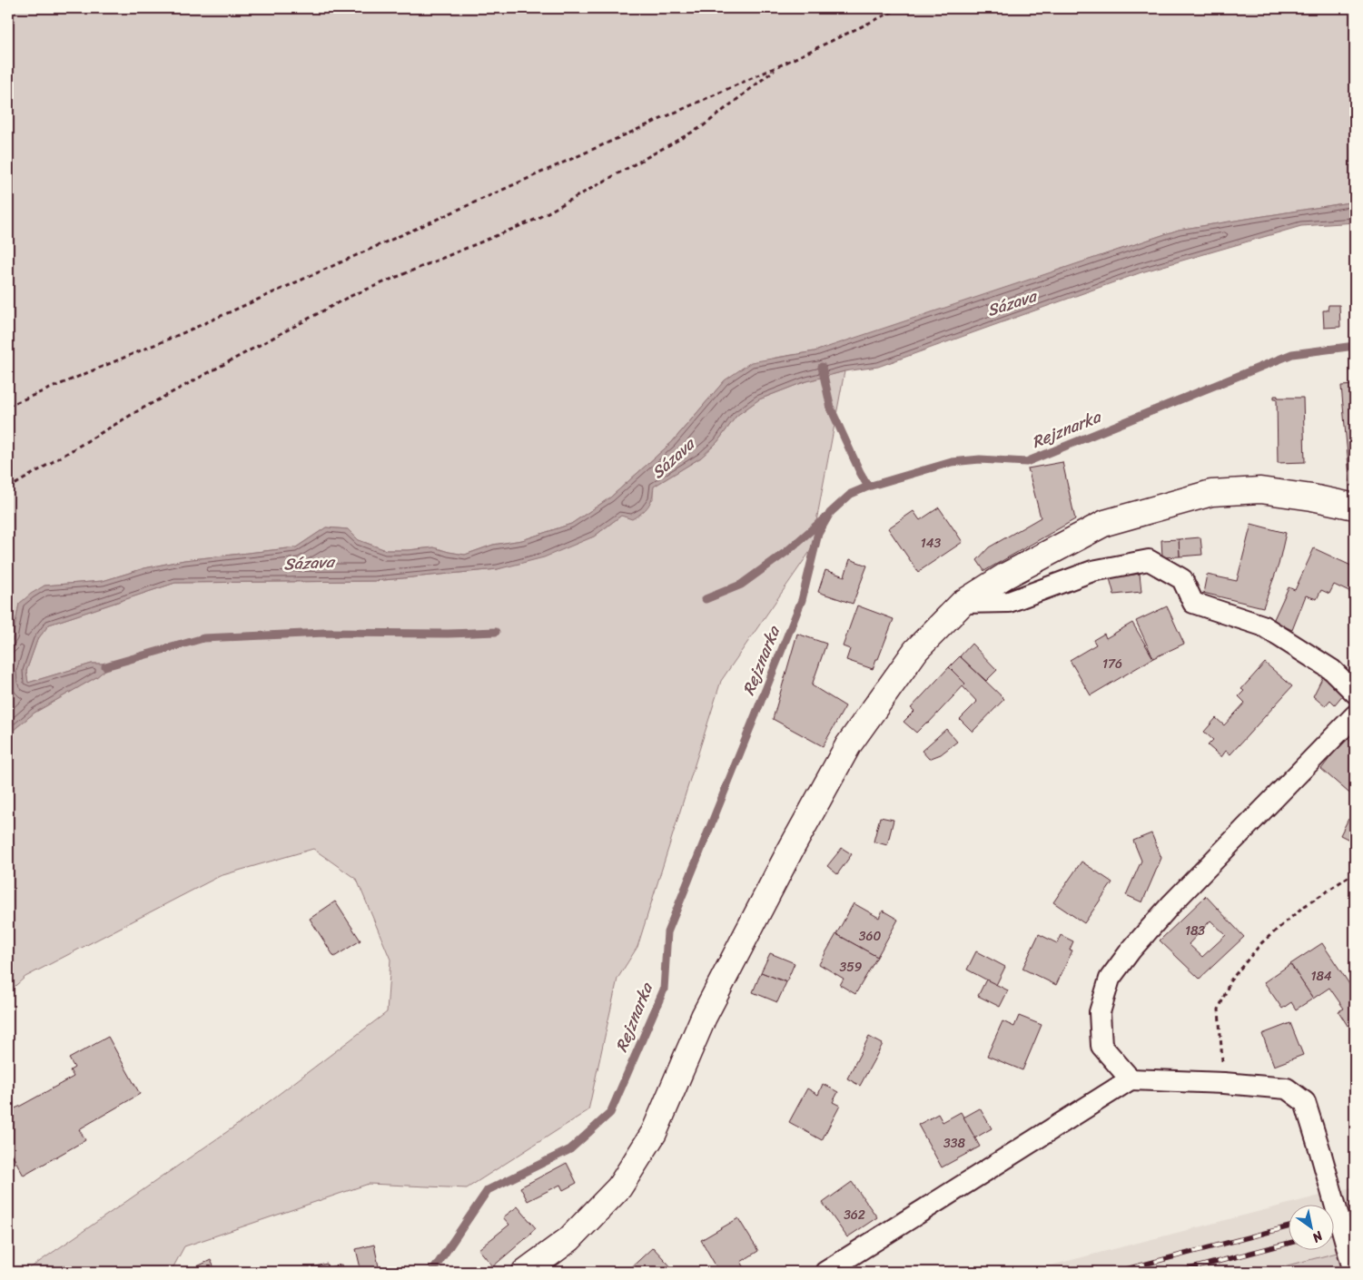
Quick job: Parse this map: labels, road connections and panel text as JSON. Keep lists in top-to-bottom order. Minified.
{"water":["Sázava","Rejznarka"],"house_numbers":["143","176","183","360","359","184","338","362"],"north":"bottom right"}
